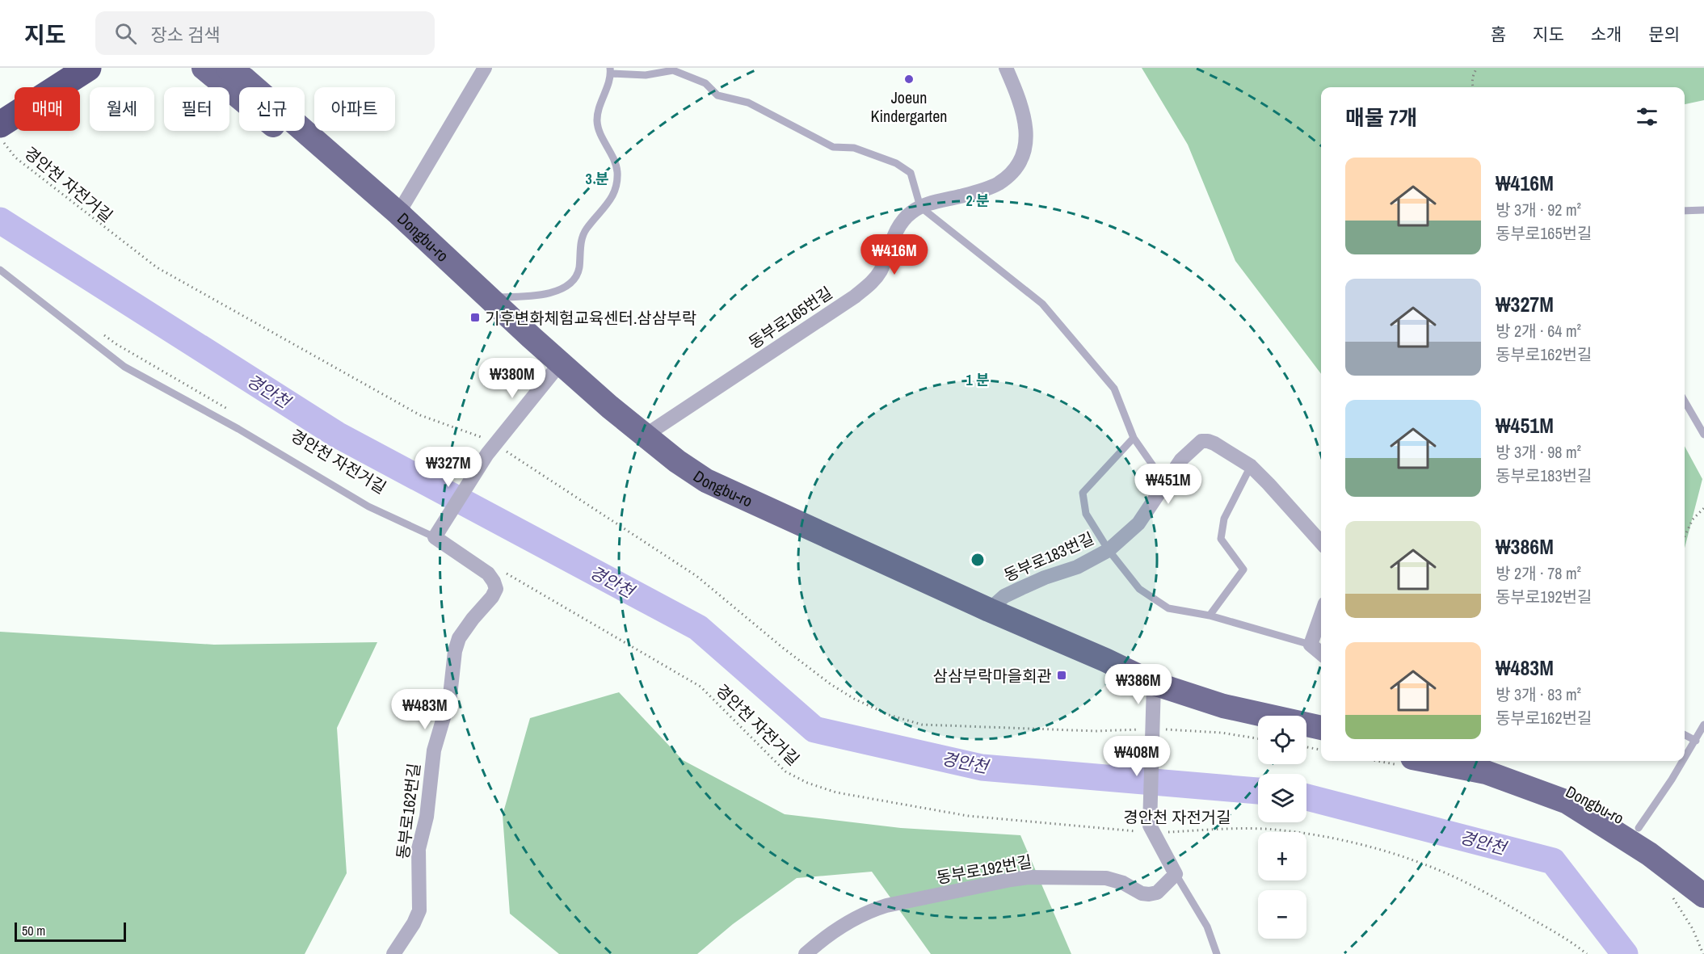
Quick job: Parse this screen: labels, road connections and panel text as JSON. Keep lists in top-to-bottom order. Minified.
{"streets":{"main road":["Dongbu-ro"],"street":["동부로165번길","동부로183번길","동부로162번길","동부로192번길"],"path":["경안천 자전거길"]},"crossings":[["Dongbu-ro","동부로165번길"],["Dongbu-ro","동부로183번길"]],"water":["경안천"],"places":{"other":["Joeun Kindergarten"],"transit":["기후변화체험교육센터.삼삼부락","삼삼부락마을회관"]},"scale_bar":"50 m","page":{"header":"지도","search":"장소 검색","nav":["홈","지도","소개","문의"],"chip":["매매","월세","필터","신규","아파트"],"heading":"매물 7개","list":[{"name":"₩416M","note":"방 3개 · 92 m² · 동부로165번길"},{"name":"₩327M","note":"방 2개 · 64 m² · 동부로162번길"},{"name":"₩451M","note":"방 3개 · 98 m² · 동부로183번길"},{"name":"₩386M","note":"방 2개 · 78 m² · 동부로192번길"},{"name":"₩483M","note":"방 3개 · 83 m² · 동부로162번길"}],"price":["₩416M","₩380M","₩327M","₩451M","₩386M","₩483M","₩408M"],"map_buttons":["+","−"],"scale":"50 m"},"rings":["3 분","2 분","1 분"]}
